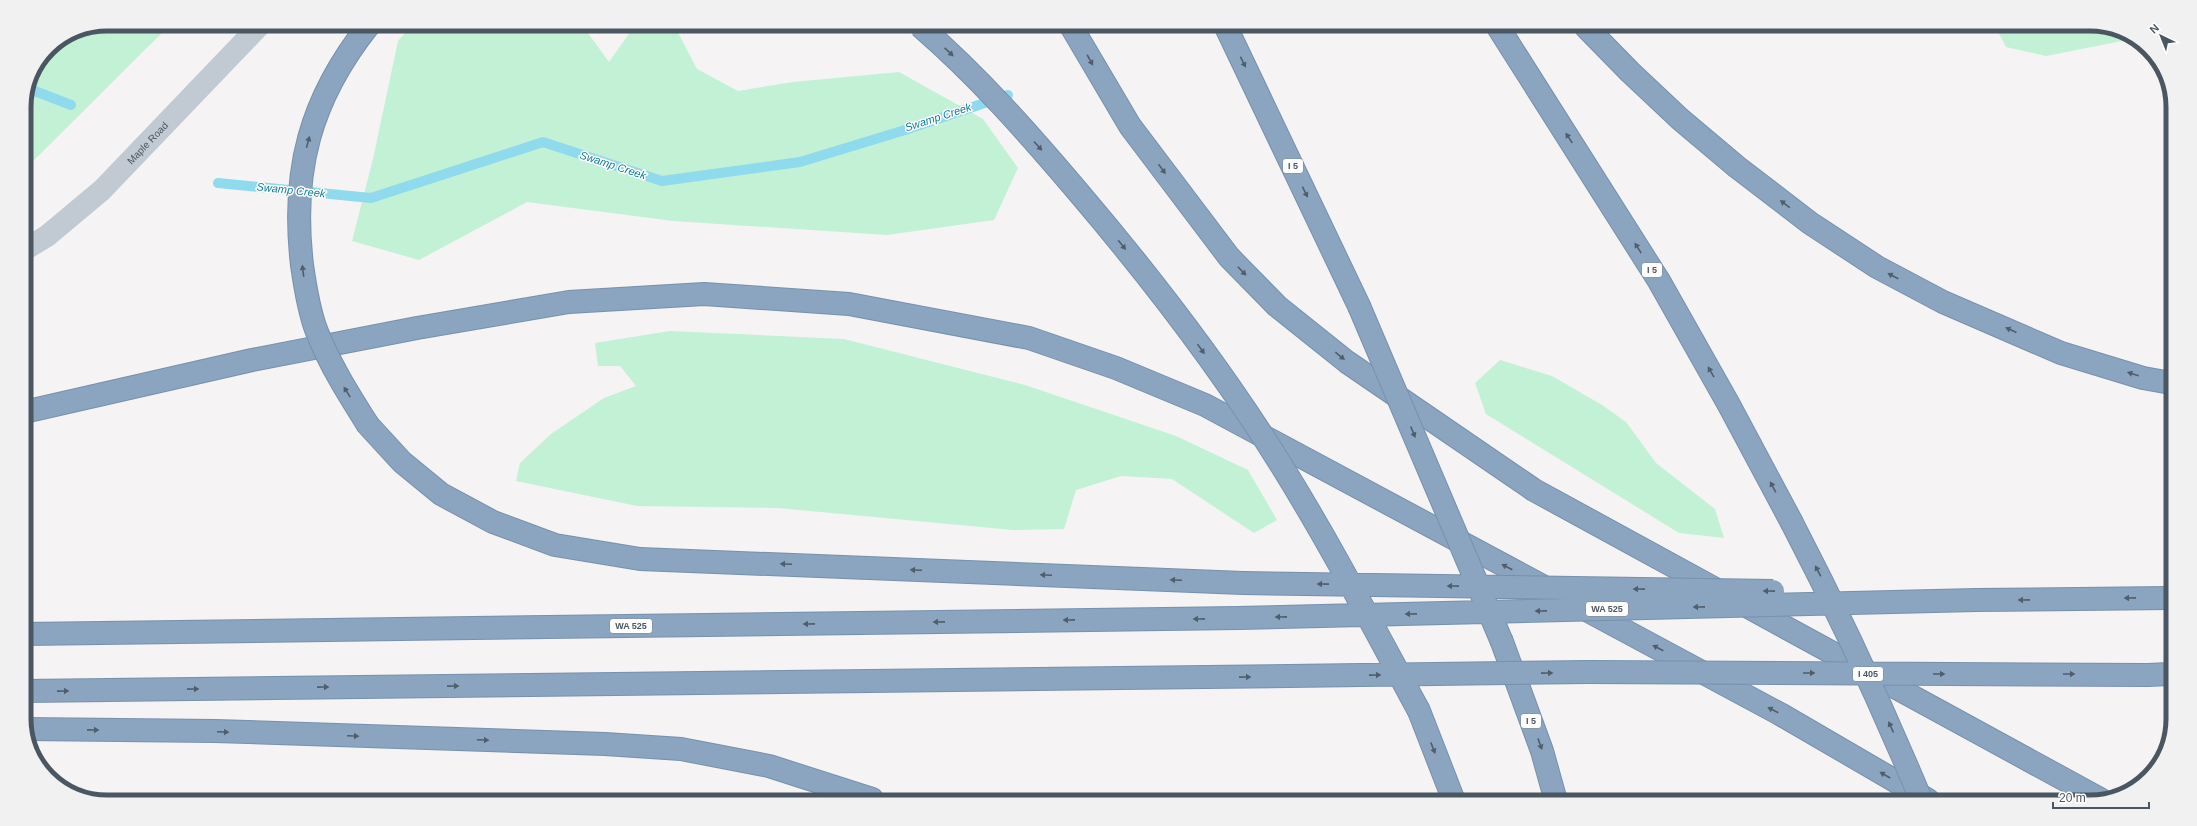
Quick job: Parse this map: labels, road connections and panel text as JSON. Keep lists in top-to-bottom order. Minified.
{"streets":{"highway":["I 5","WA 525","I 405"],"street":["Maple Road"]},"water":["Swamp Creek"],"scale_bar":"20 m","north":"top left"}
